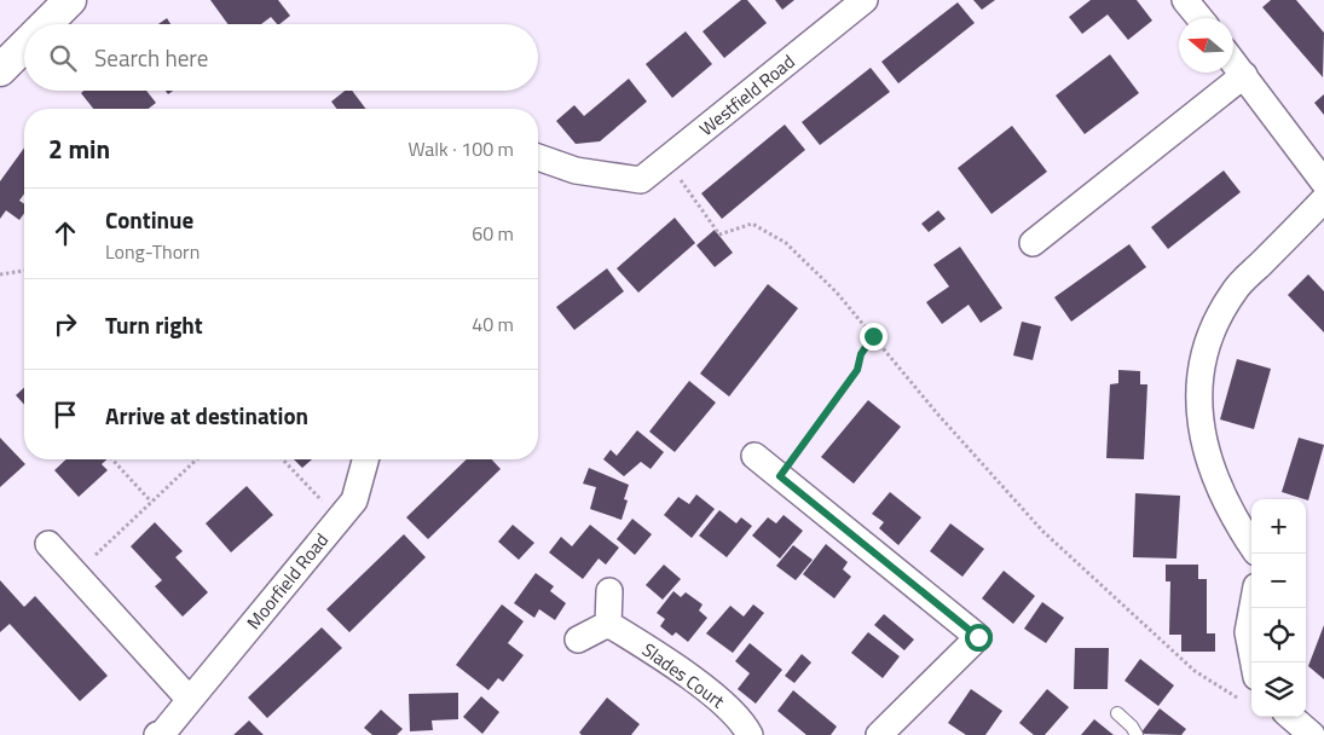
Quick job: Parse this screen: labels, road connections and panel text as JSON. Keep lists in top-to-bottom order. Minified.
{"streets":{"street":["Westfield Road","Moorfield Road","Slades Court"]},"north":"left","page":{"search":"Search here","heading":["2 min","Walk · 100 m"],"list":[["Continue","Long-Thorn","60 m"],["Turn right","40 m"],"Arrive at destination"],"map_buttons":["+","−"]}}
